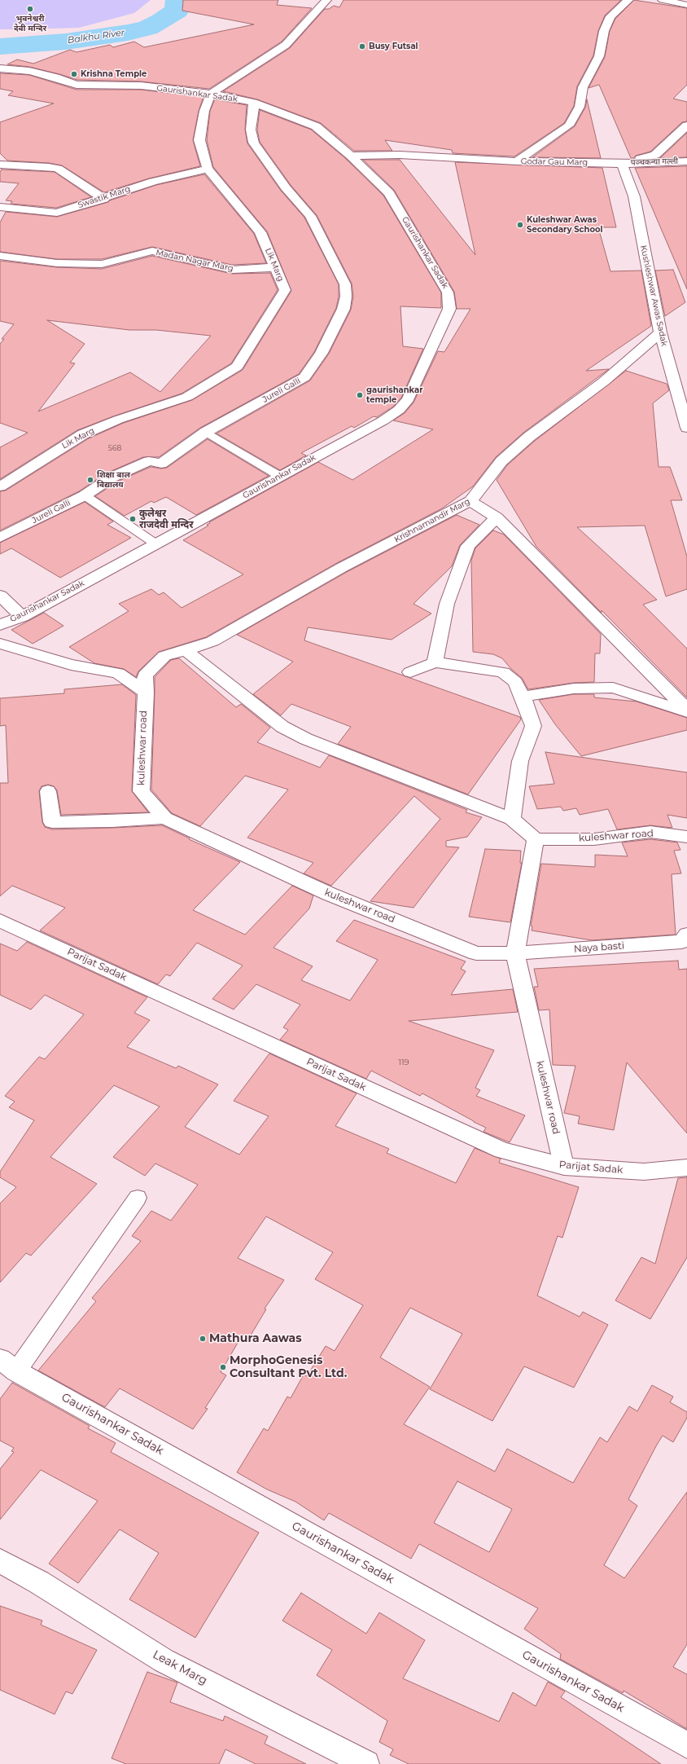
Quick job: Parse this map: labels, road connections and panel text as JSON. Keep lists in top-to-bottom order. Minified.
{"streets":{"street":["Gaurishankar Sadak","Godar Gau Marg","पञ्चकन्या गल्ली","Swastik Marg","Madan Nagar Marg","Lik Marg","Kushleshwar Awas Sadak","Jureli Galli","Krishnamandir Marg","kuleshwar road","Naya basti","Parijat Sadak","Leak Marg"]},"crossings":[["Gaurishankar Sadak","Lik Marg"],["Gaurishankar Sadak","Jureli Galli"],["Godar Gau Marg","पञ्चकन्या गल्ली"],["Godar Gau Marg","Kushleshwar Awas Sadak"],["पञ्चकन्या गल्ली","Kushleshwar Awas Sadak"],["Swastik Marg","Lik Marg"],["Madan Nagar Marg","Lik Marg"],["Kushleshwar Awas Sadak","Krishnamandir Marg"],["Krishnamandir Marg","kuleshwar road"],["kuleshwar road","Naya basti"],["kuleshwar road","Parijat Sadak"]],"water":["Balkhu River"],"places":["भुवनेश्वरी देवी मन्दिर","Busy Futsal","Krishna Temple","Kuleshwar Awas Secondary School","gaurishankar temple","शिक्षा बाल विद्यालय","कुलेश्वर राजदेवी मन्दिर","Mathura Aawas","MorphoGenesis Consultant Pvt. Ltd."],"house_numbers":["568","119"]}
